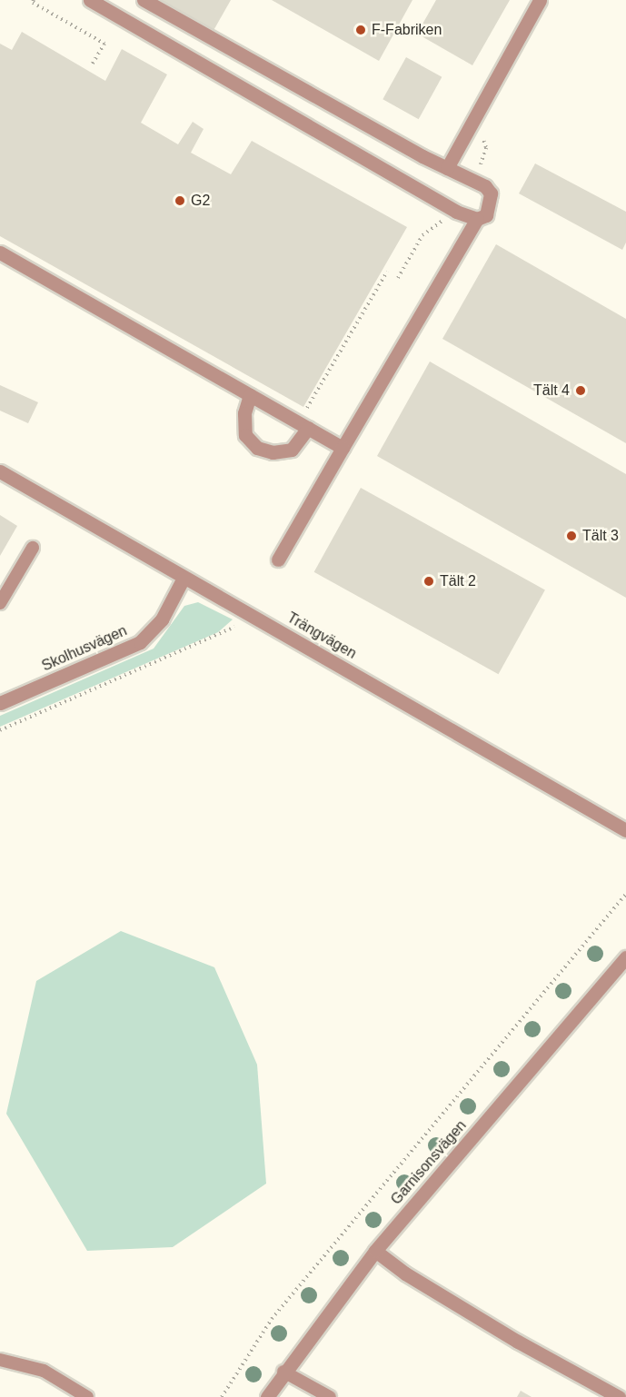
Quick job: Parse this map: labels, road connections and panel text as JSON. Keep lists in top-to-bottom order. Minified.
{"streets":{"street":["Trängvägen","Skolhusvägen","Garnisonsvägen"]},"crossings":[["Trängvägen","Skolhusvägen"]],"places":["F-Fabriken","G2","Tält 4","Tält 3","Tält 2"]}
